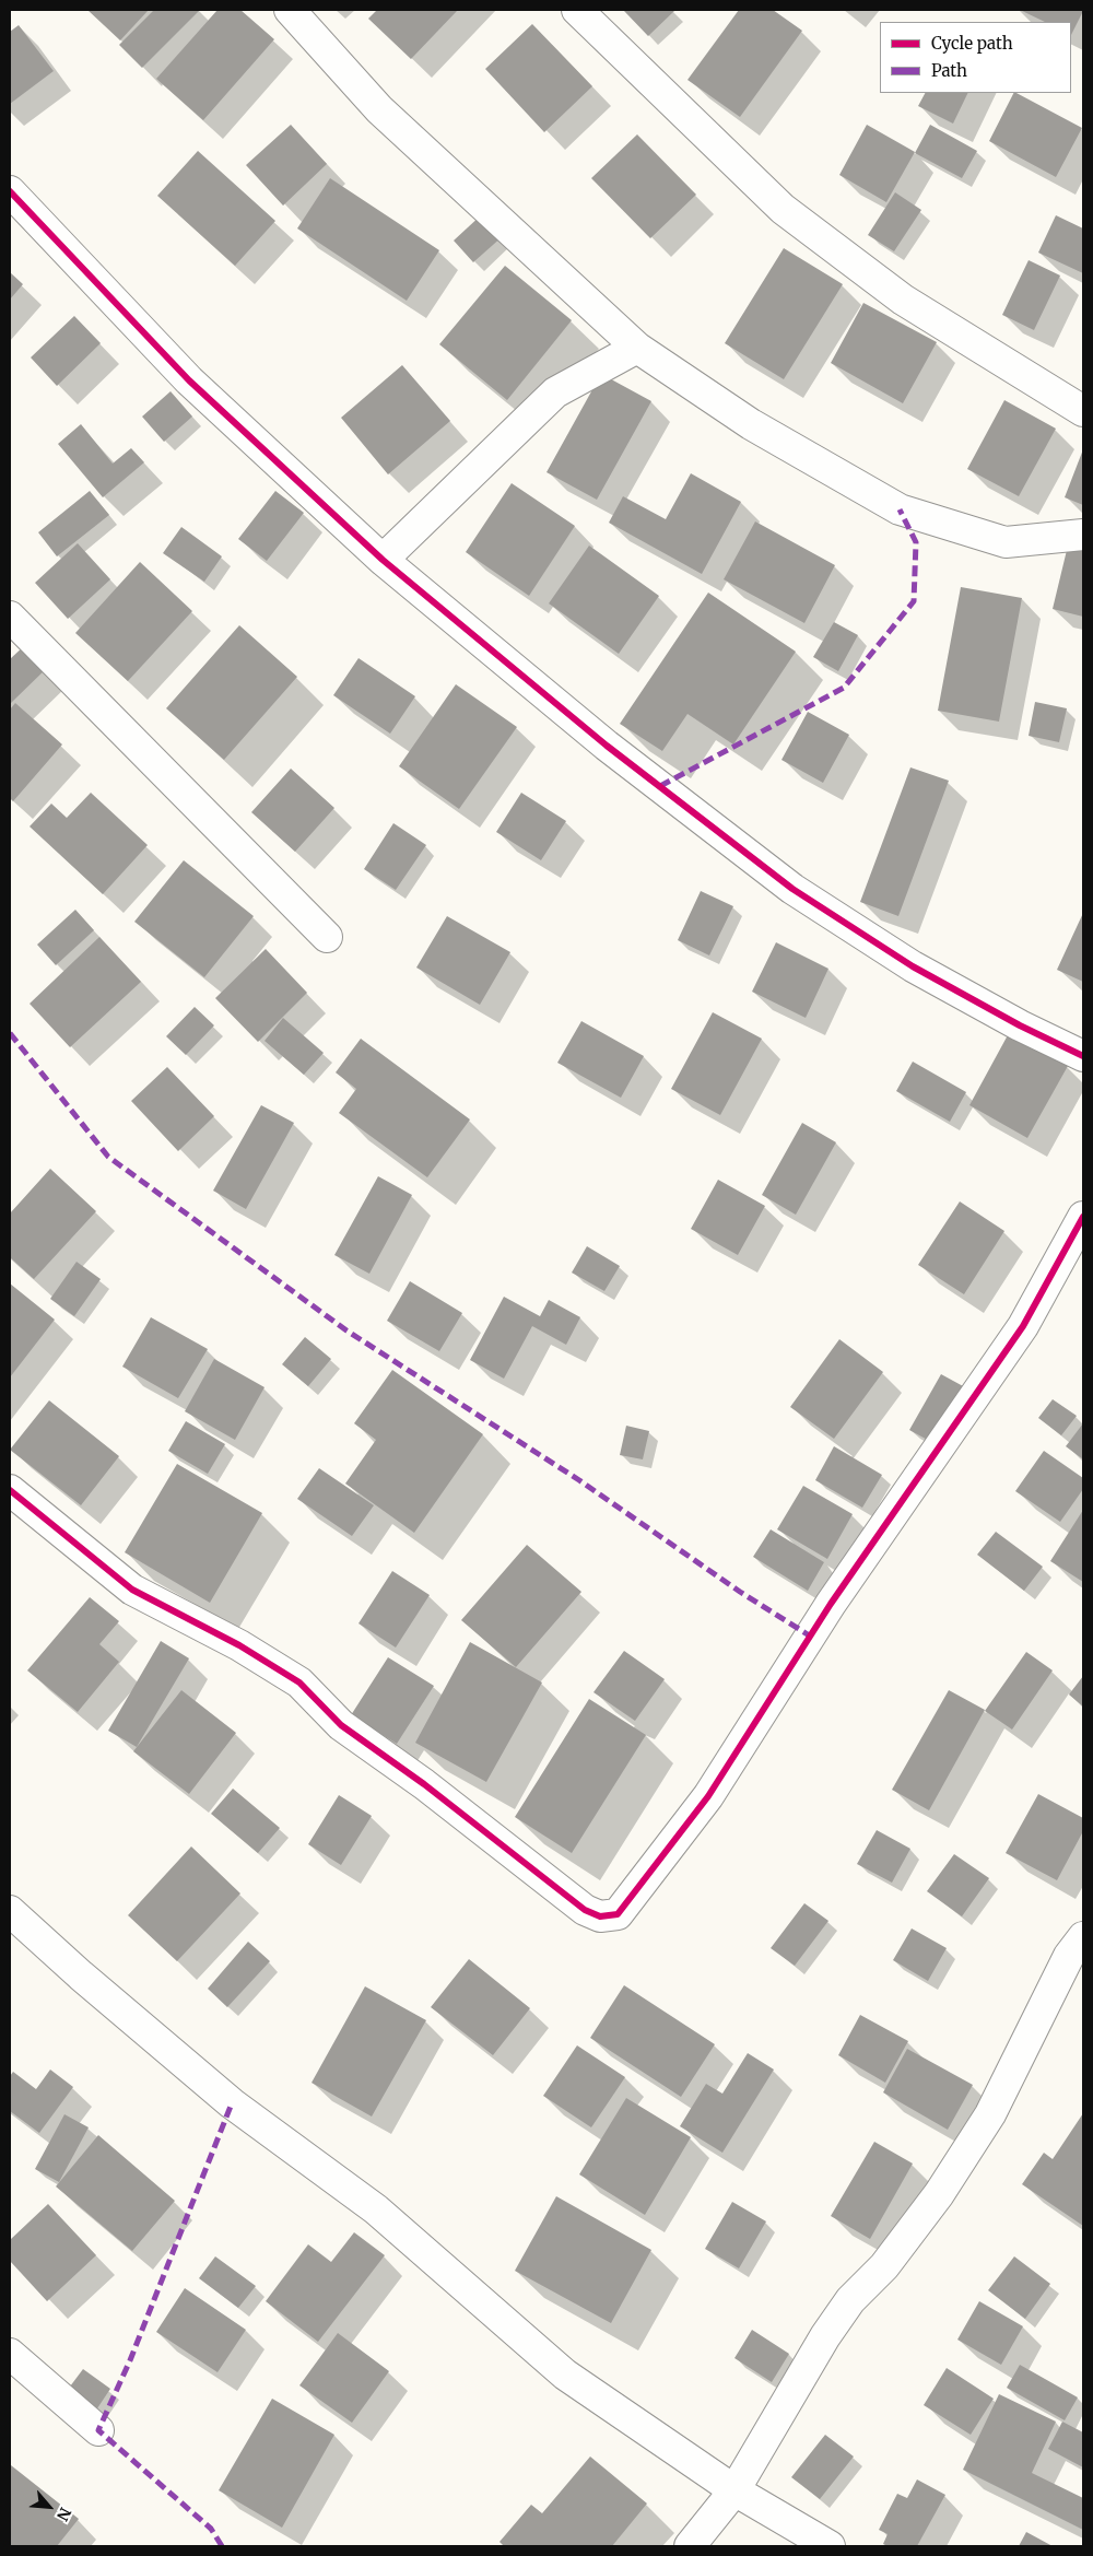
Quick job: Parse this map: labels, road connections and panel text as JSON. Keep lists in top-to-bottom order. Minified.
{"legend":["Cycle path","Path"],"north":"bottom right"}
